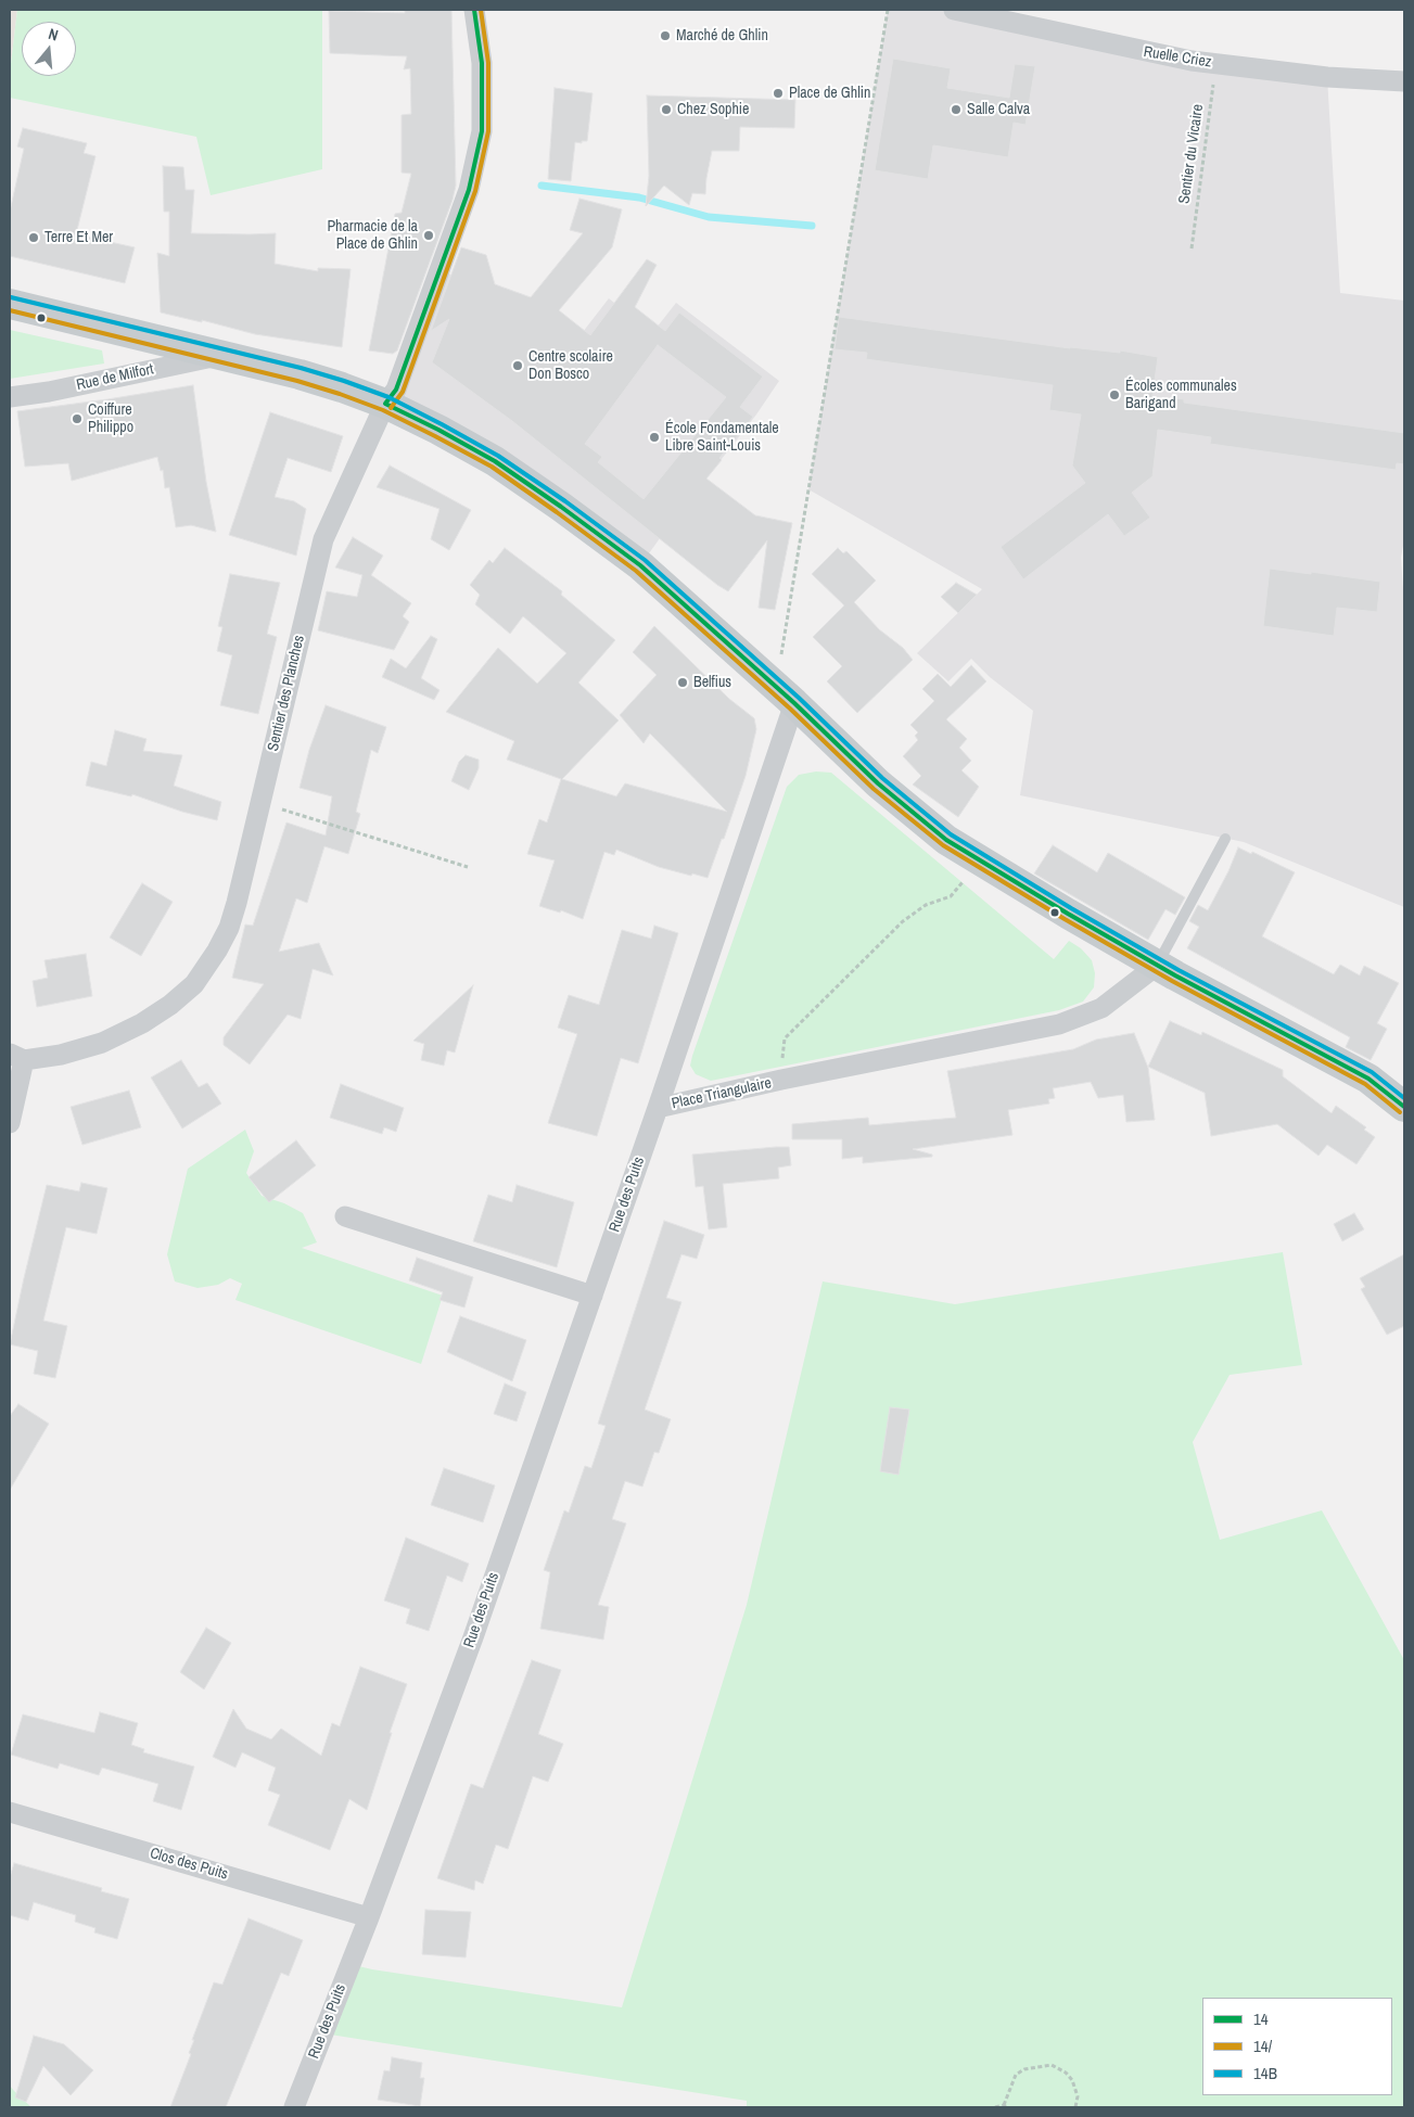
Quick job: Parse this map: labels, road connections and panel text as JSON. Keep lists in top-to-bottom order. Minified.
{"streets":{"street":["Ruelle Criez","Rue de Milfort","Sentier des Planches","Place Triangulaire","Rue des Puits","Clos des Puits"],"path":["Sentier du Vicaire"]},"crossings":[["Ruelle Criez","Sentier du Vicaire"],["Place Triangulaire","Rue des Puits"],["Rue des Puits","Clos des Puits"]],"places":["Marché de Ghlin","Place de Ghlin","Chez Sophie","Salle Calva","Pharmacie de la Place de Ghlin","Terre Et Mer","Centre scolaire Don Bosco","Écoles communales Barigand","Coiffure Philippo","École Fondamentale Libre Saint-Louis","Belfius"],"lines":["transit line 14","transit line 14/","transit line 14B"],"legend":["14","14/","14B"],"north":"top"}
